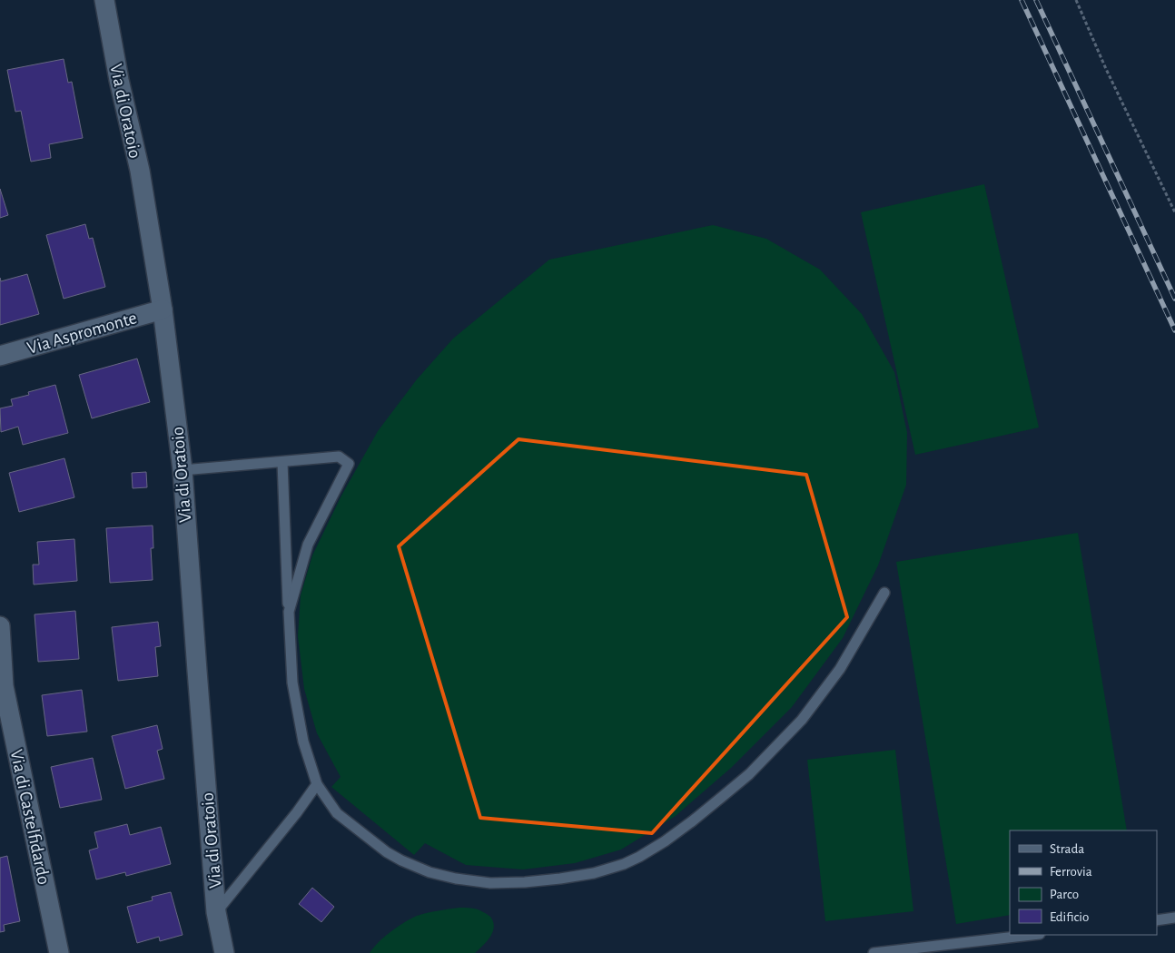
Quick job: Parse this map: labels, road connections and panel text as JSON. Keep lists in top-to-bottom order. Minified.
{"streets":{"street":["Via di Oratoio","Via Aspromonte","Via di Castelfidardo"]},"crossings":[["Via di Oratoio","Via Aspromonte"]],"legend":["Strada","Ferrovia","Parco","Edificio"]}
